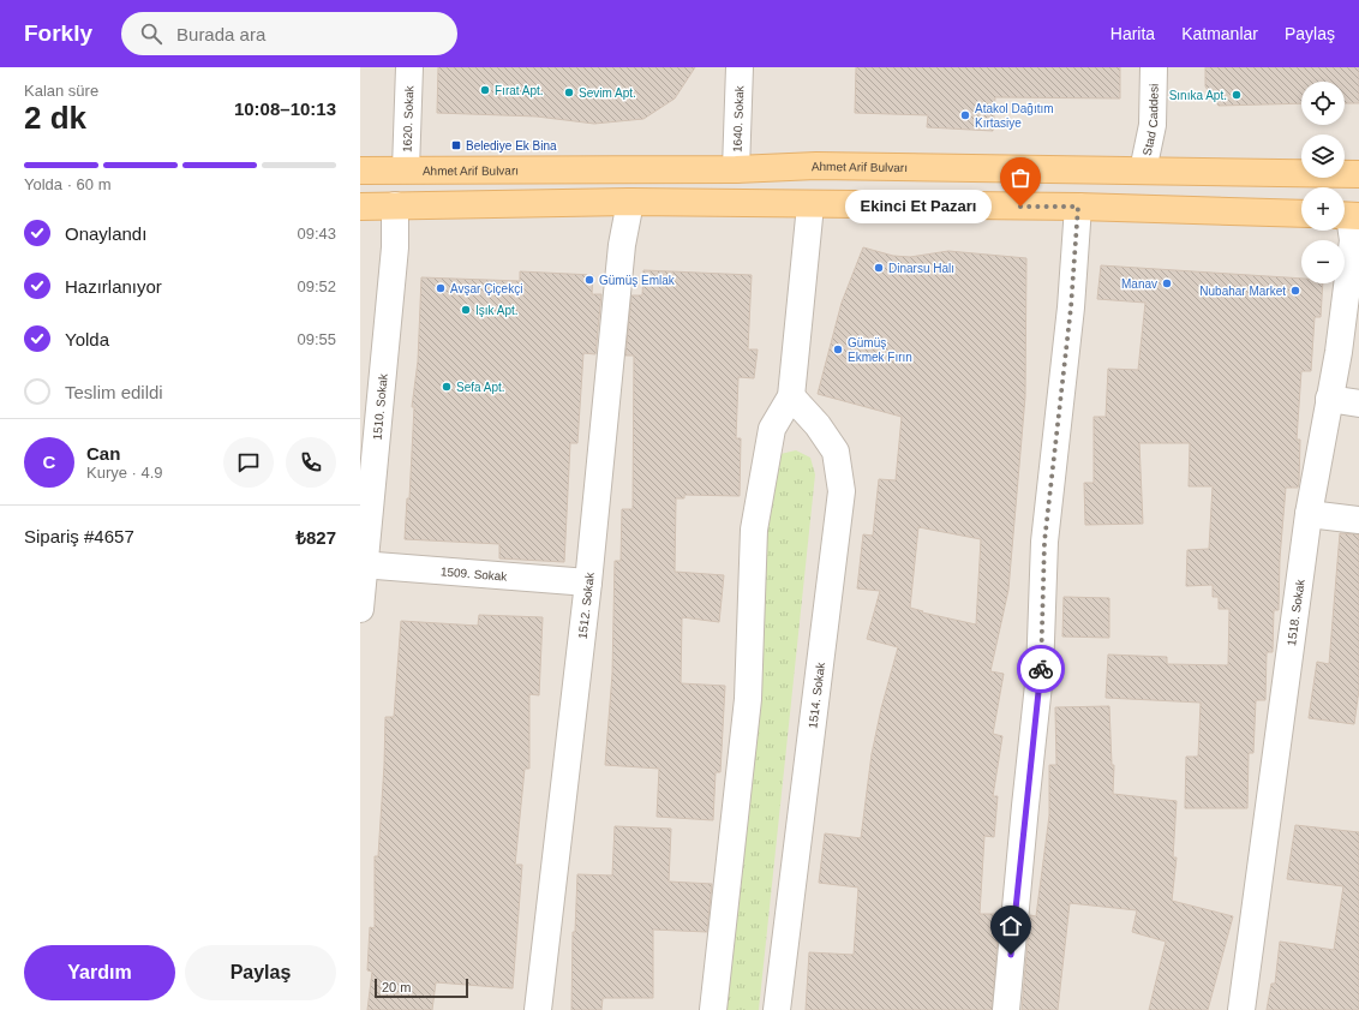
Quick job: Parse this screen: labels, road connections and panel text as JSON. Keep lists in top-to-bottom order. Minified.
{"streets":{"main road":["Ahmet Arif Bulvarı"],"street":["1620. Sokak","1640. Sokak","Stad Caddesi","1510. Sokak","1509. Sokak","1512. Sokak","1518. Sokak","1514. Sokak"]},"crossings":[["1620. Sokak","Ahmet Arif Bulvarı"],["1640. Sokak","Ahmet Arif Bulvarı"],["Stad Caddesi","Ahmet Arif Bulvarı"],["1510. Sokak","1509. Sokak"],["1509. Sokak","1512. Sokak"]],"places":{"other":["Fırat Apt.","Sevim Apt.","Sınıka Apt.","Atakol Dağıtım Kırtasiye","Ekinci Et Pazarı","Dinarsu Halı","Gümüş Emlak","Manav","Avşar Çiçekçi","Nubahar Market","Işık Apt.","Gümüş Ekmek Fırın","Sefa Apt."],"transit":["Belediye Ek Bina"]},"scale_bar":"20 m","page":{"header":"Forkly","search":"Burada ara","nav":["Harita","Katmanlar","Paylaş"],"heading":["2 dk","Kalan süre","10:08–10:13"],"panel":["Can","Kurye · 4.9","Sipariş #4657","₺827"],"map_buttons":["+","−"],"bar":"Yolda · 60 m","bubble":"Ekinci Et Pazarı","list":[["Onaylandı","09:43"],["Hazırlanıyor","09:52"],["Yolda","09:55"],"Teslim edildi"],"round":"C","buttons":["Yardım","Paylaş"],"scale":"20 m"}}
